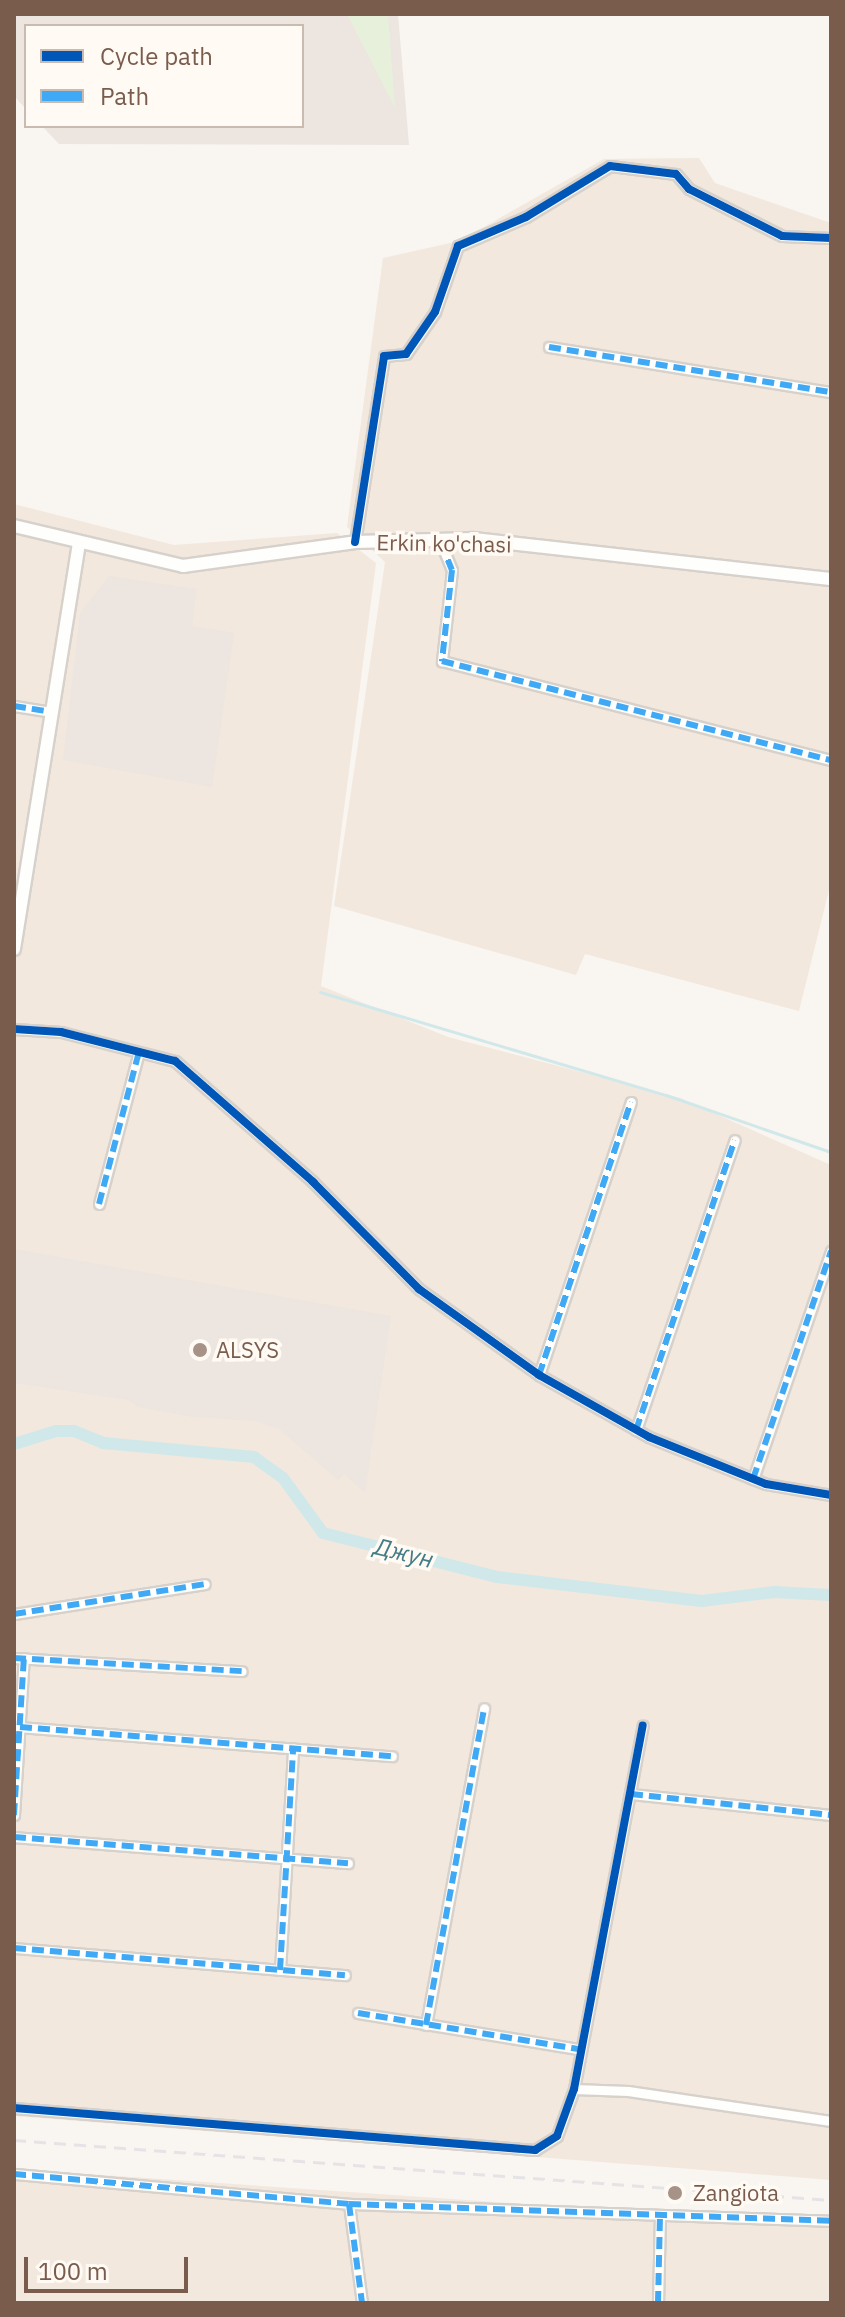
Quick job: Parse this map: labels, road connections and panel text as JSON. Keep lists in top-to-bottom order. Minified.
{"streets":{"main road":["Erkin ko'chasi"]},"water":["Джун"],"places":["ALSYS","Zangiota"],"legend":["Cycle path","Path"],"scale_bar":"100 m"}
